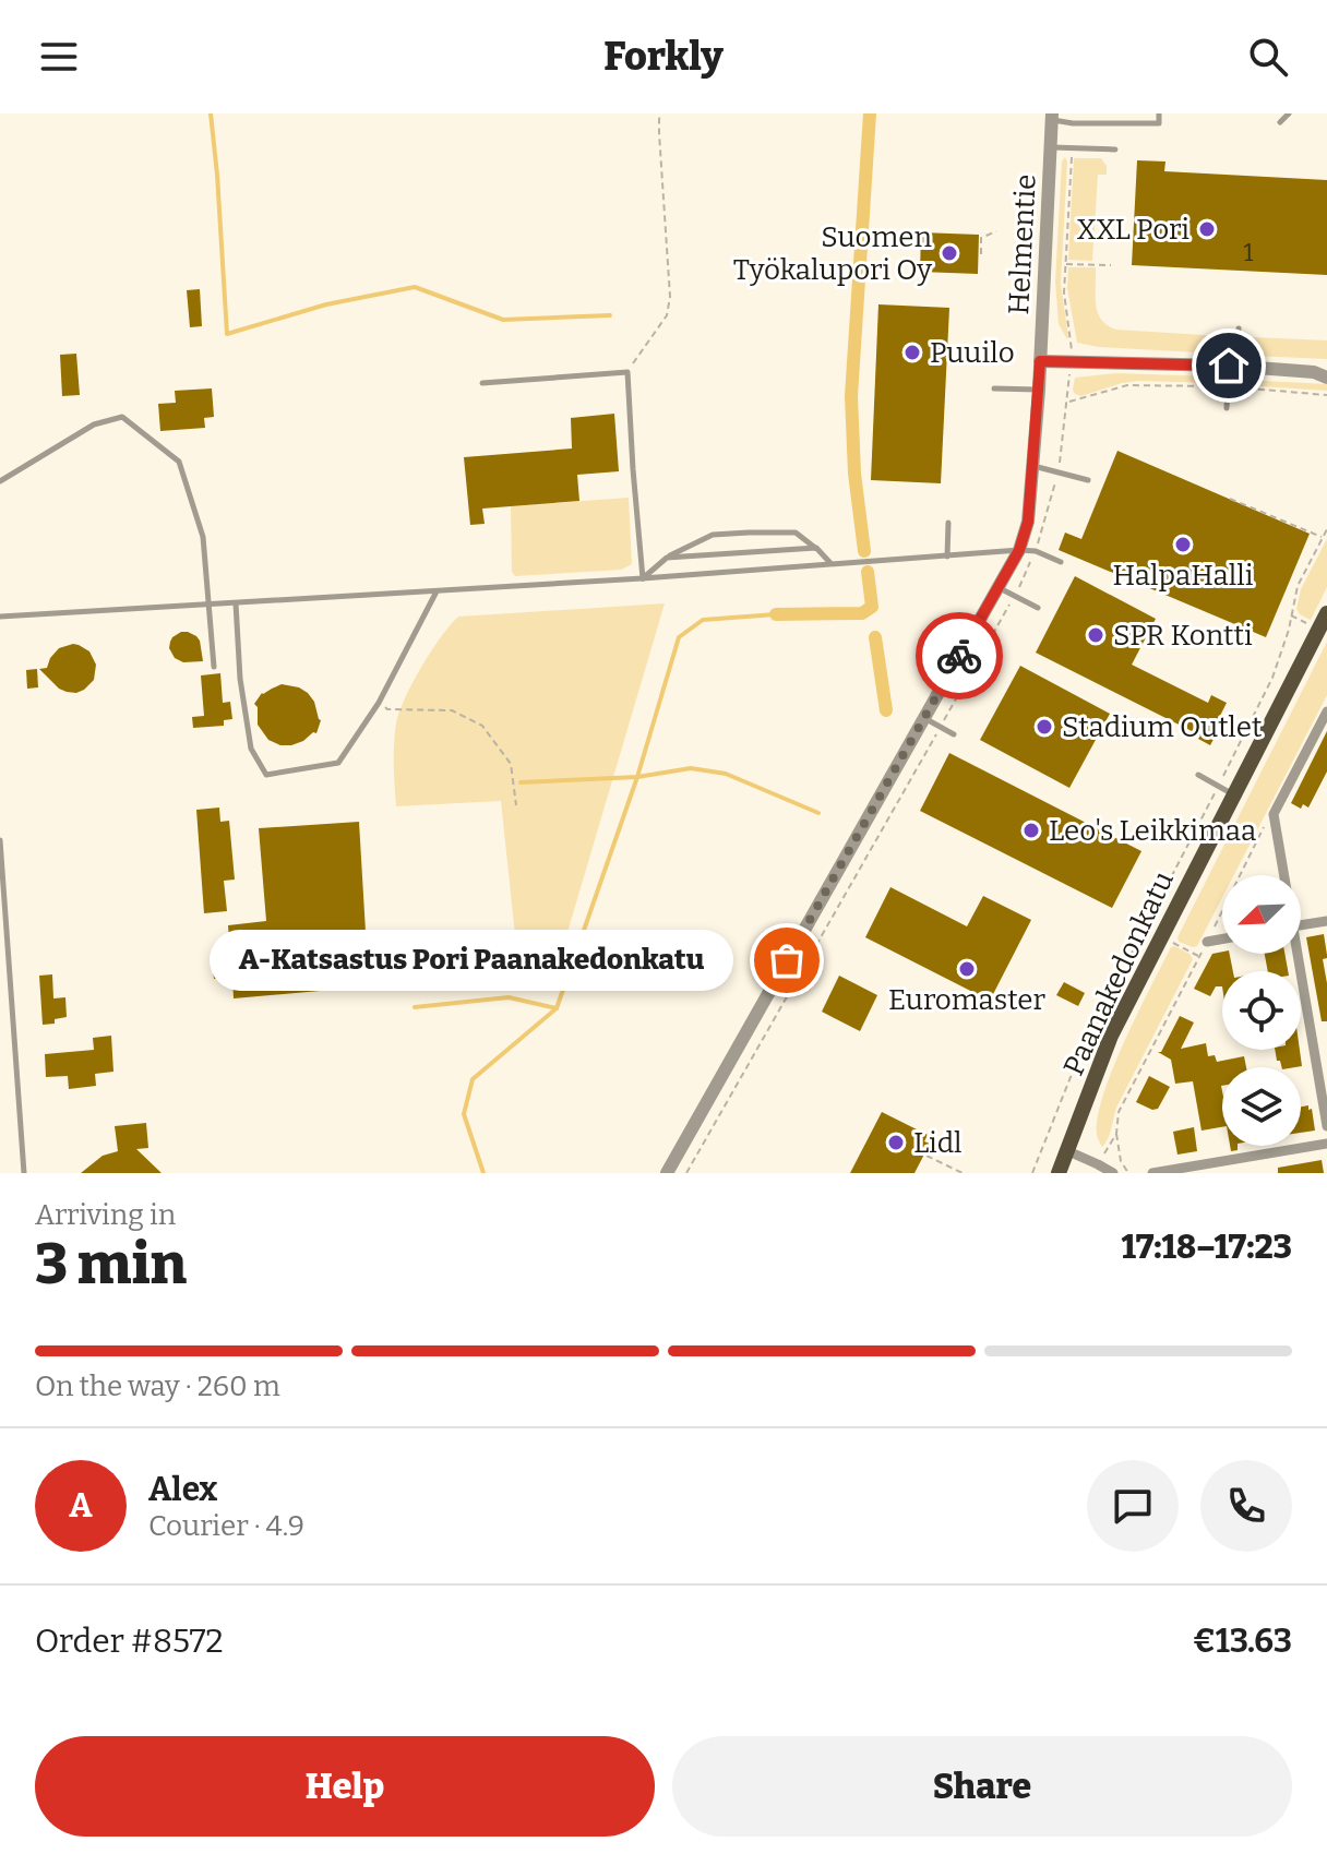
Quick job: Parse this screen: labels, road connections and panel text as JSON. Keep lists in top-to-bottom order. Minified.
{"streets":{"main road":["Paanakedonkatu"],"street":["Helmentie"]},"places":["XXL Pori","Suomen Työkalupori Oy","Puuilo","HalpaHalli","SPR Kontti","Stadium Outlet","Leo's Leikkimaa","A-Katsastus Pori Paanakedonkatu","Euromaster","Lidl"],"house_numbers":["1"],"north":"bottom left","page":{"header":"Forkly","bubble":"A-Katsastus Pori Paanakedonkatu","heading":["3 min","Arriving in","17:18–17:23"],"panel":["Alex","Courier · 4.9","Order #8572","€13.63"],"bar":"On the way · 260 m","round":"A","buttons":["Help","Share"]}}
